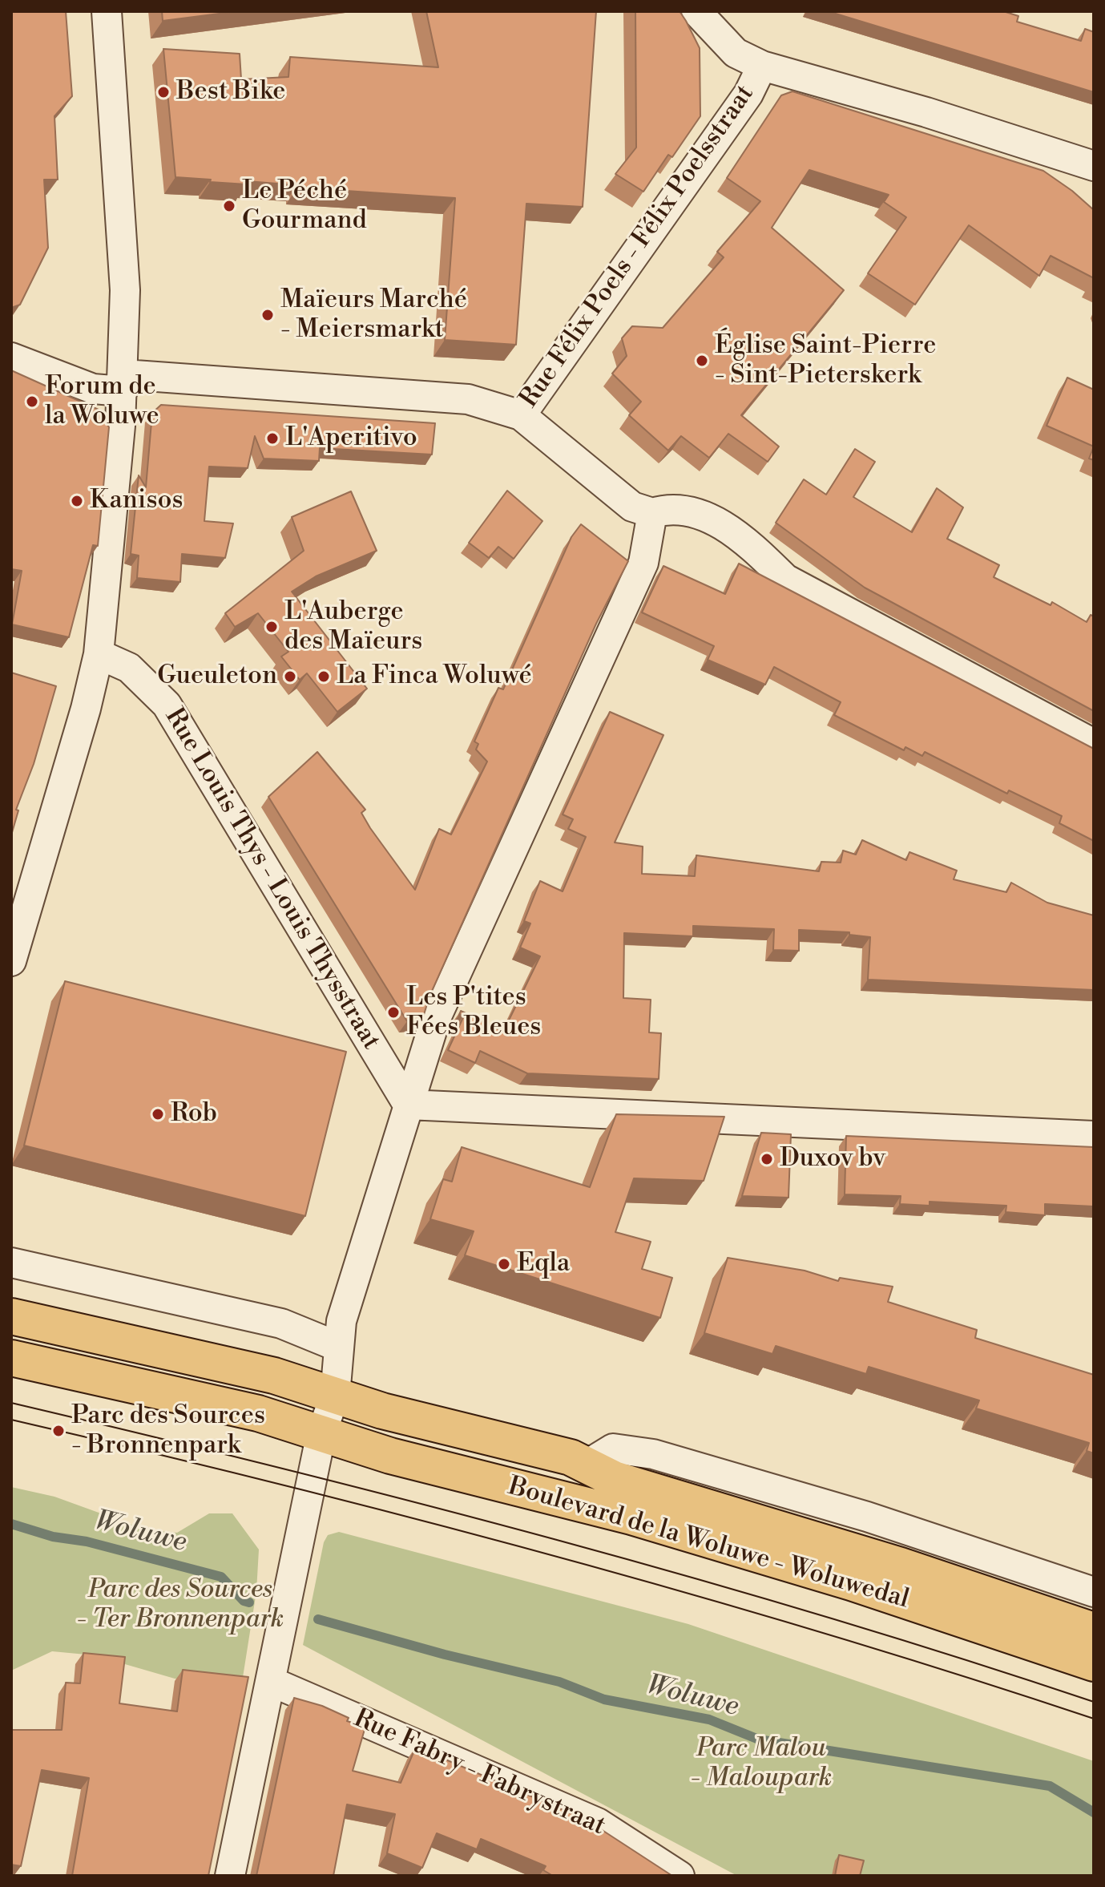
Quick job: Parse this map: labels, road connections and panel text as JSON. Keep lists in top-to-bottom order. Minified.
{"streets":{"highway":["Boulevard de la Woluwe - Woluwedal"],"street":["Rue Félix Poels - Félix Poelsstraat","Rue Louis Thys - Louis Thysstraat","Rue Fabry - Fabrystraat"]},"water":["Woluwe"],"parks":["Parc des Sources - Ter Bronnenpark","Parc Malou - Maloupark"],"places":["Best Bike","Le Péché Gourmand","Maïeurs Marché - Meiersmarkt","Église Saint-Pierre - Sint-Pieterskerk","Forum de la Woluwe","L'Aperitivo","Kanisos","L'Auberge des Maïeurs","Gueuleton","La Finca Woluwé","Les P'tites Fées Bleues","Rob","Duxov bv","Eqla","Parc des Sources - Bronnenpark"]}
